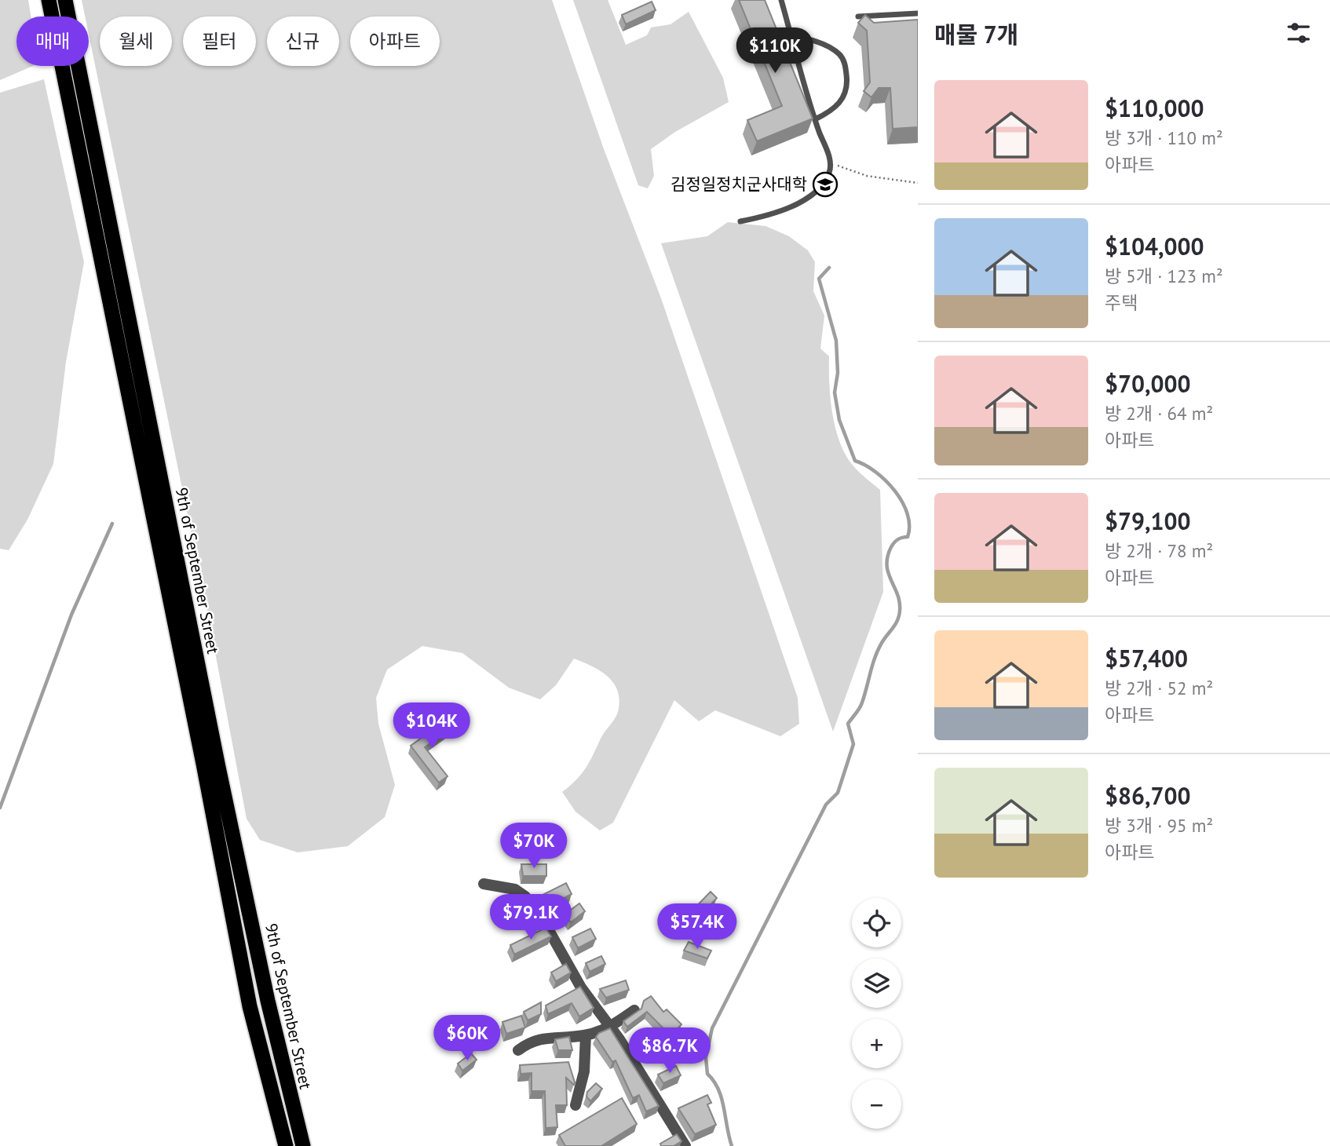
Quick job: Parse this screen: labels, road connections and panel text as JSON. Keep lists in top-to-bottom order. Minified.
{"streets":{"highway":["9th of September Street"]},"places":{"school or university":["김정일정치군사대학"]},"page":{"heading":"매물 7개","chip":["매매","월세","필터","신규","아파트"],"price":["$110K","$104K","$70K","$79.1K","$57.4K","$60K","$86.7K"],"list":[{"name":"$110,000","note":"방 3개 · 110 m² · 아파트"},{"name":"$104,000","note":"방 5개 · 123 m² · 주택"},{"name":"$70,000","note":"방 2개 · 64 m² · 아파트"},{"name":"$79,100","note":"방 2개 · 78 m² · 아파트"},{"name":"$57,400","note":"방 2개 · 52 m² · 아파트"},{"name":"$86,700","note":"방 3개 · 95 m² · 아파트"}],"map_buttons":["+","−"]}}
